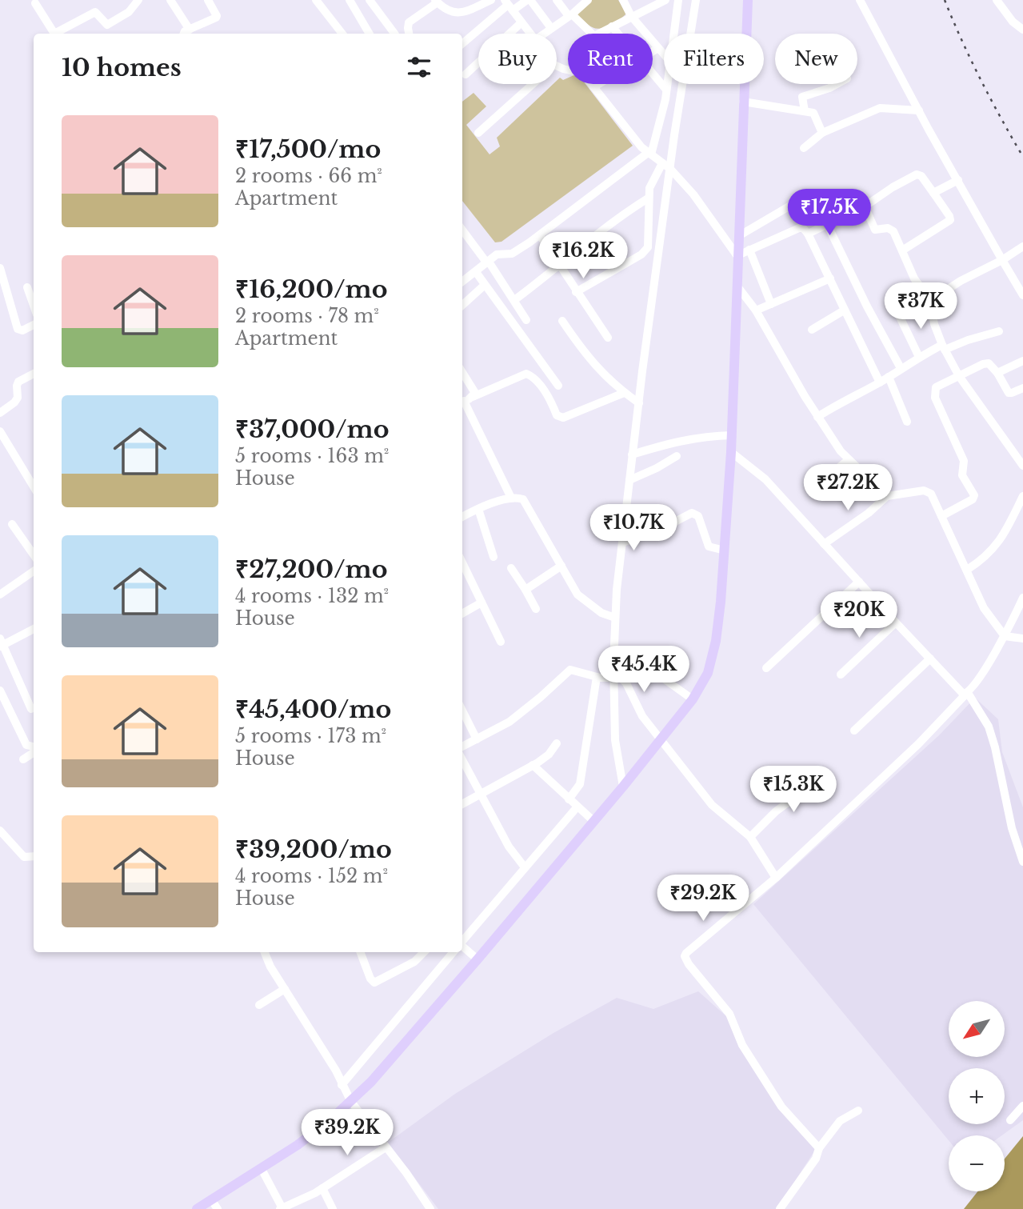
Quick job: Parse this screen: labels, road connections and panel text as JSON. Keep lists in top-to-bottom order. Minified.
{"north":"bottom left","page":{"chip":["Buy","Rent","Filters","New"],"heading":"10 homes","list":[{"name":"₹17,500/mo","note":"2 rooms · 66 m² · Apartment"},{"name":"₹16,200/mo","note":"2 rooms · 78 m² · Apartment"},{"name":"₹37,000/mo","note":"5 rooms · 163 m² · House"},{"name":"₹27,200/mo","note":"4 rooms · 132 m² · House"},{"name":"₹45,400/mo","note":"5 rooms · 173 m² · House"},{"name":"₹39,200/mo","note":"4 rooms · 152 m² · House"}],"price":["₹17.5K","₹16.2K","₹37K","₹27.2K","₹10.7K","₹20K","₹45.4K","₹15.3K","₹29.2K","₹39.2K"],"map_buttons":["+","−"]}}
